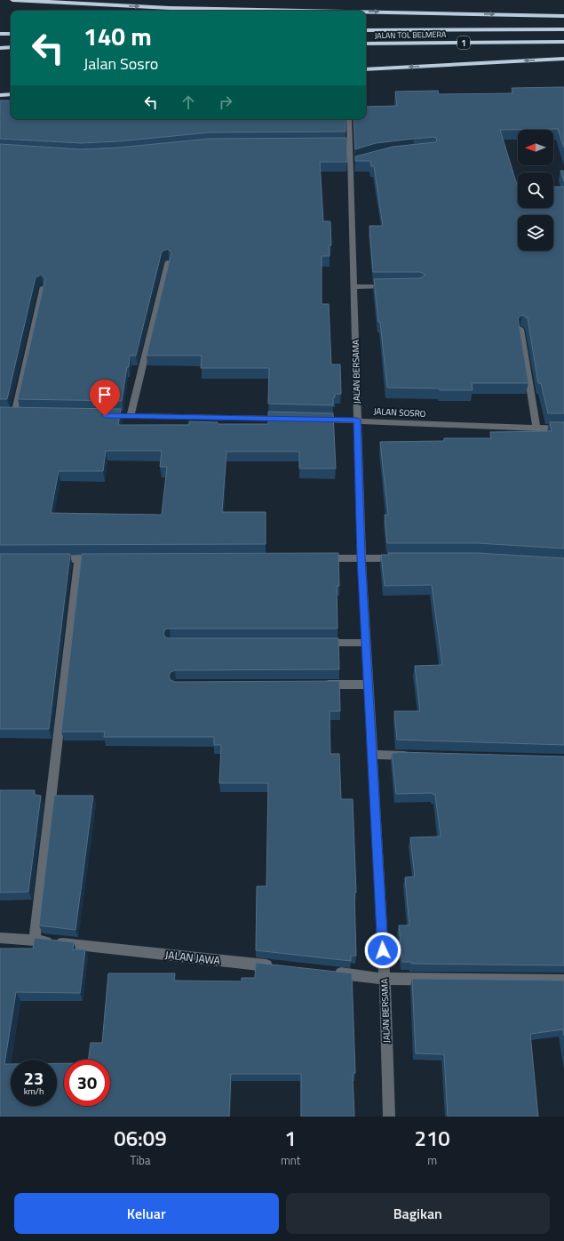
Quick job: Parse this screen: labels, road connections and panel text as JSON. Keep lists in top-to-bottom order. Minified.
{"streets":{"highway":["JALAN TOL BELMERA","1"],"street":["JALAN BERSAMA","JALAN SOSRO","JALAN JAWA"]},"crossings":[["JALAN BERSAMA","JALAN SOSRO"]],"north":"left","page":{"turn":["140 m","Jalan Sosro"],"speed":"23 km/h","limit":"30","eta":["06:09","Tiba","1","mnt","210","m"],"buttons":["Keluar","Bagikan"]}}
